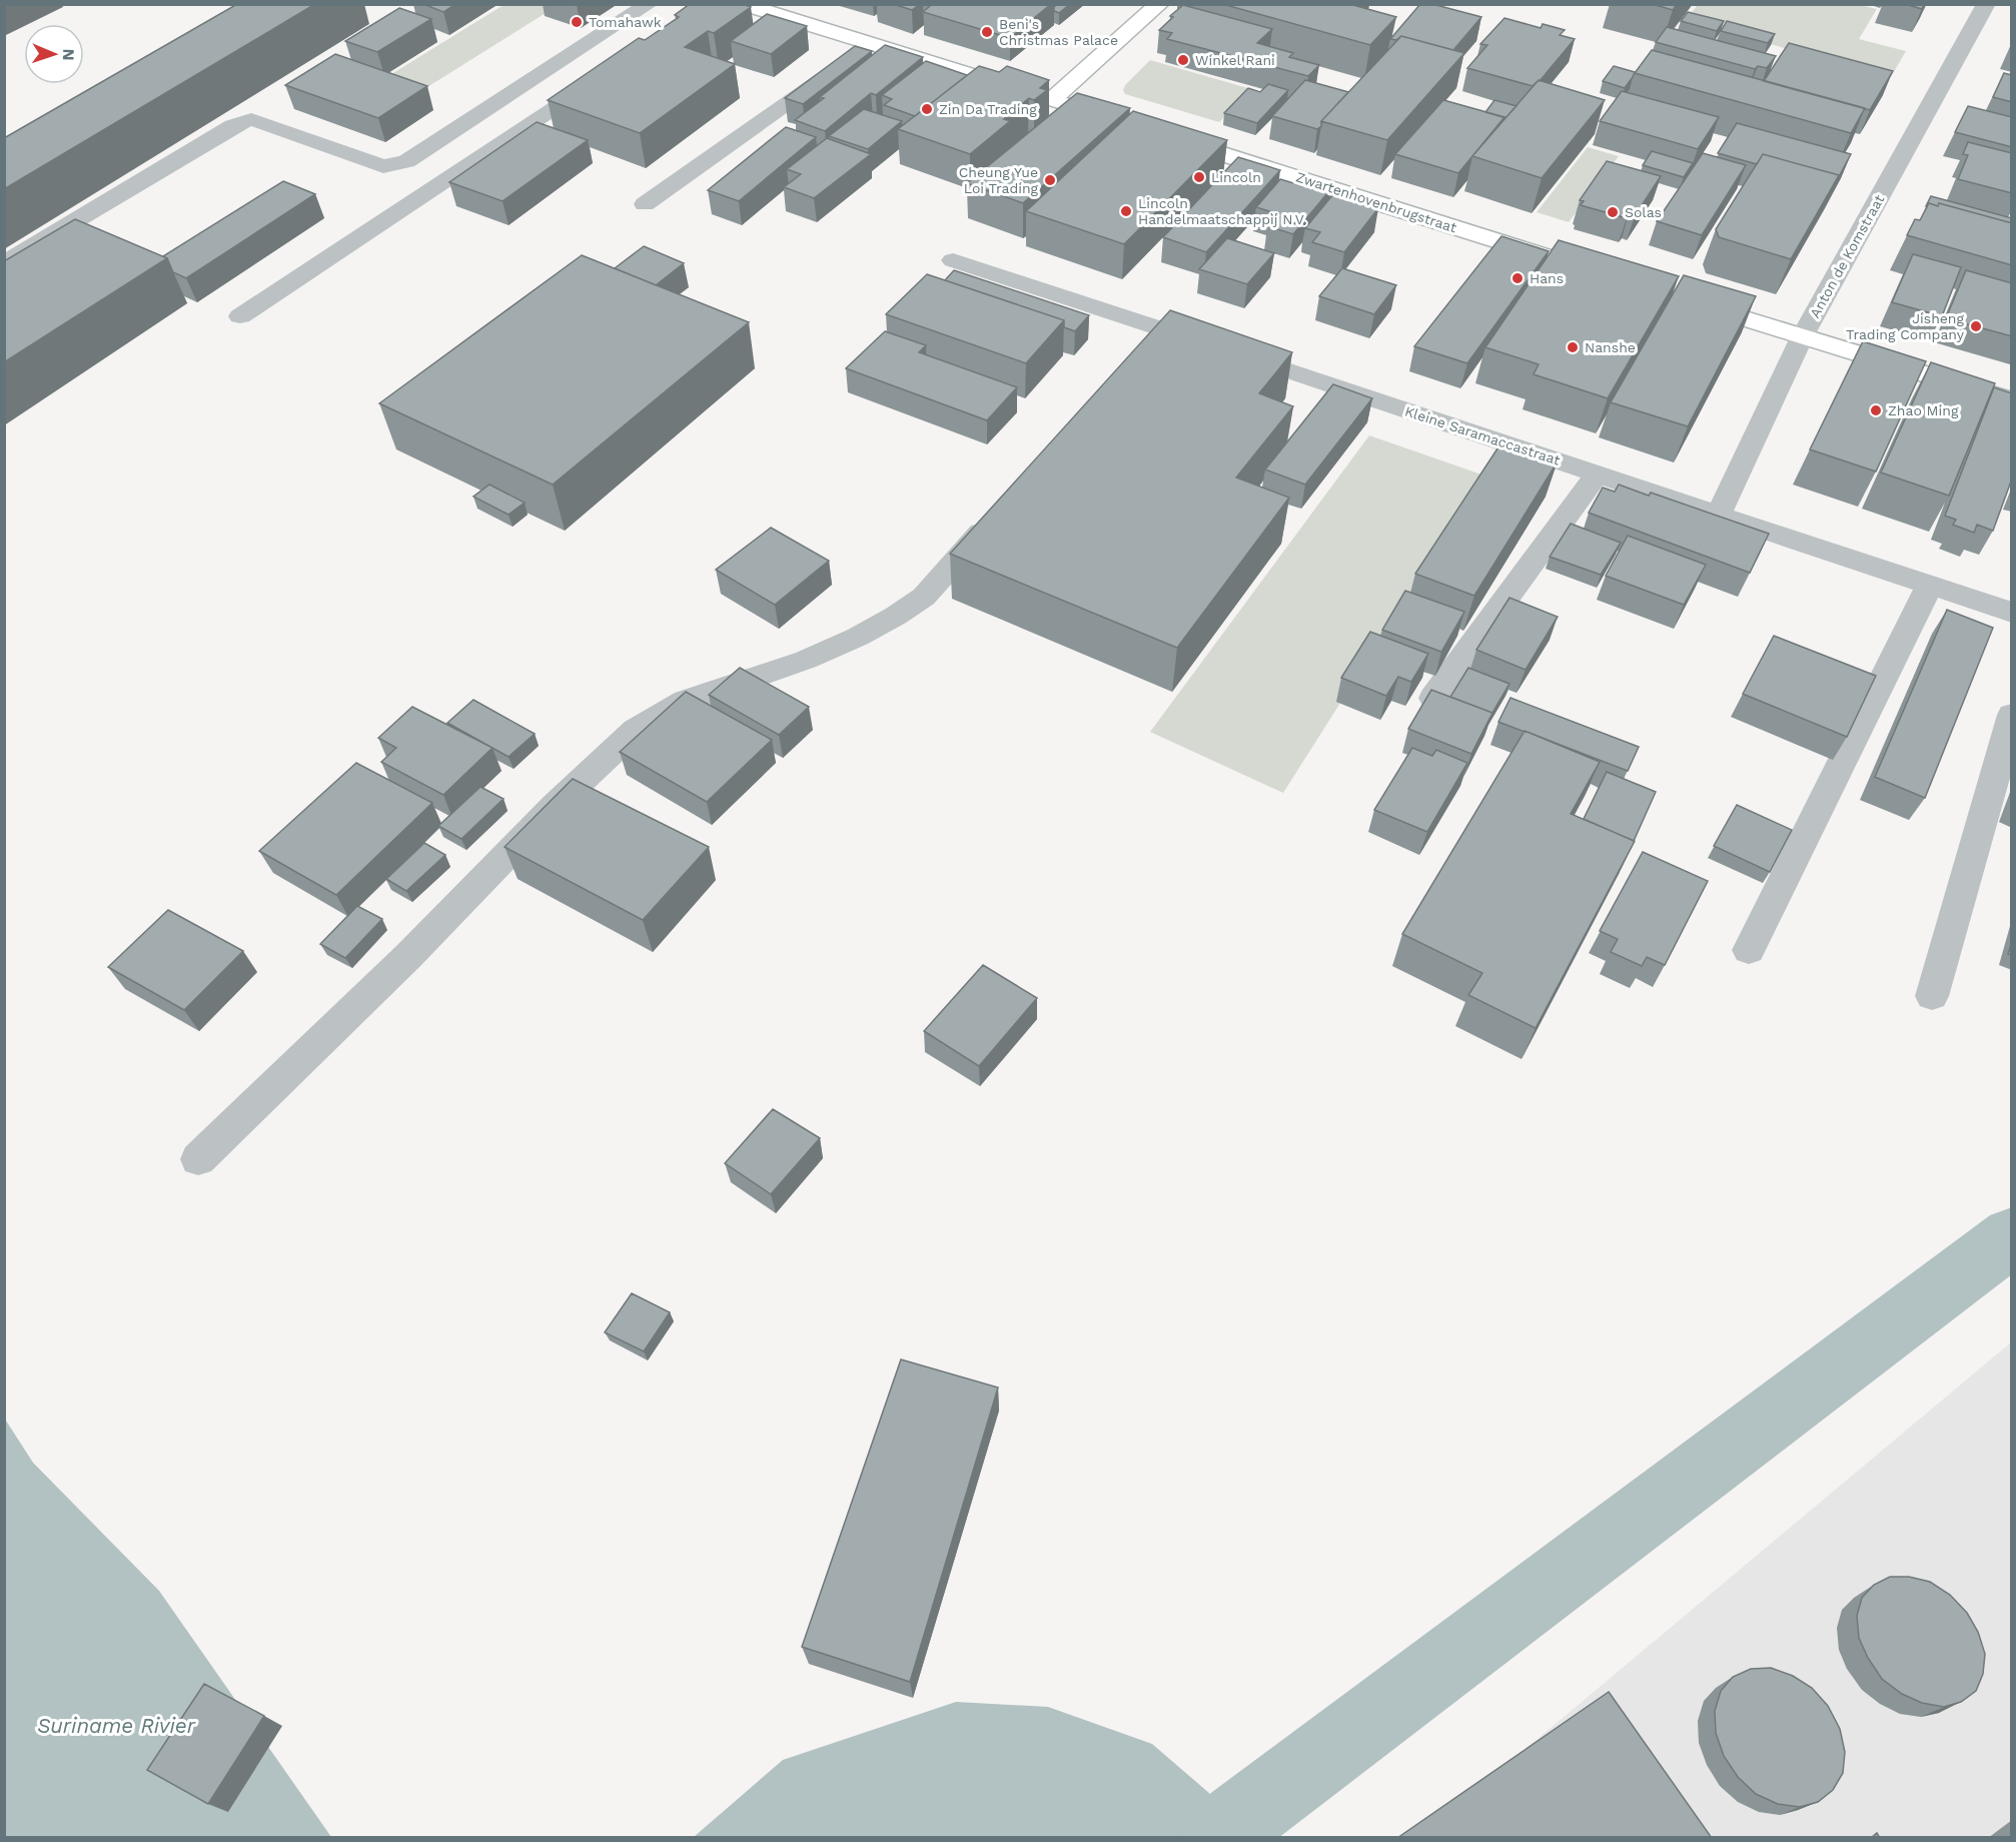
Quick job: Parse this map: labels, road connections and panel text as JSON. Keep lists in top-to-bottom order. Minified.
{"streets":{"main road":["Zwartenhovenbrugstraat"],"street":["Anton de Komstraat","Kleine Saramaccastraat"]},"crossings":[["Anton de Komstraat","Kleine Saramaccastraat"]],"water":["Suriname Rivier"],"places":["Tomahawk","Beni's Christmas Palace","Winkel Rani","Zin Da Trading","Lincoln","Cheung Yue Loi Trading","Lincoln Handelmaatschappij N.V.","Solas","Hans","Jisheng Trading Company","Nanshe","Zhao Ming"],"north":"right"}
